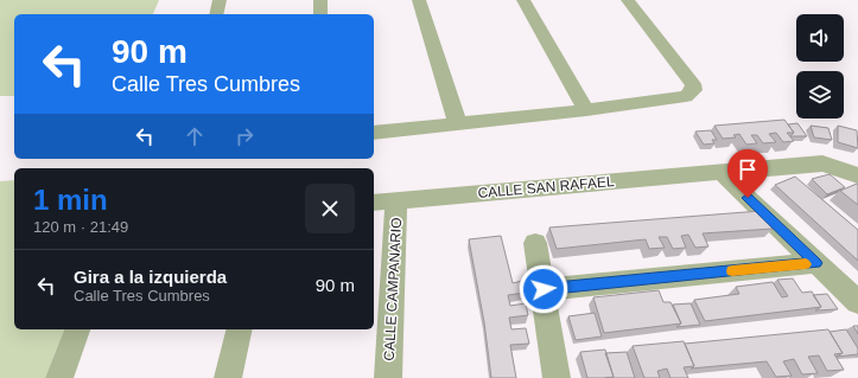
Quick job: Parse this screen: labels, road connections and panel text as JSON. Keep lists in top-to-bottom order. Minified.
{"streets":{"street":["CALLE SAN RAFAEL","CALLE CAMPANARIO"]},"crossings":[["CALLE SAN RAFAEL","CALLE CAMPANARIO"]],"page":{"turn":["90 m","Calle Tres Cumbres"],"heading":["1 min","120 m · 21:49"],"list":[{"name":"Gira a la izquierda","note":"Calle Tres Cumbres","value":"90 m"}]}}
